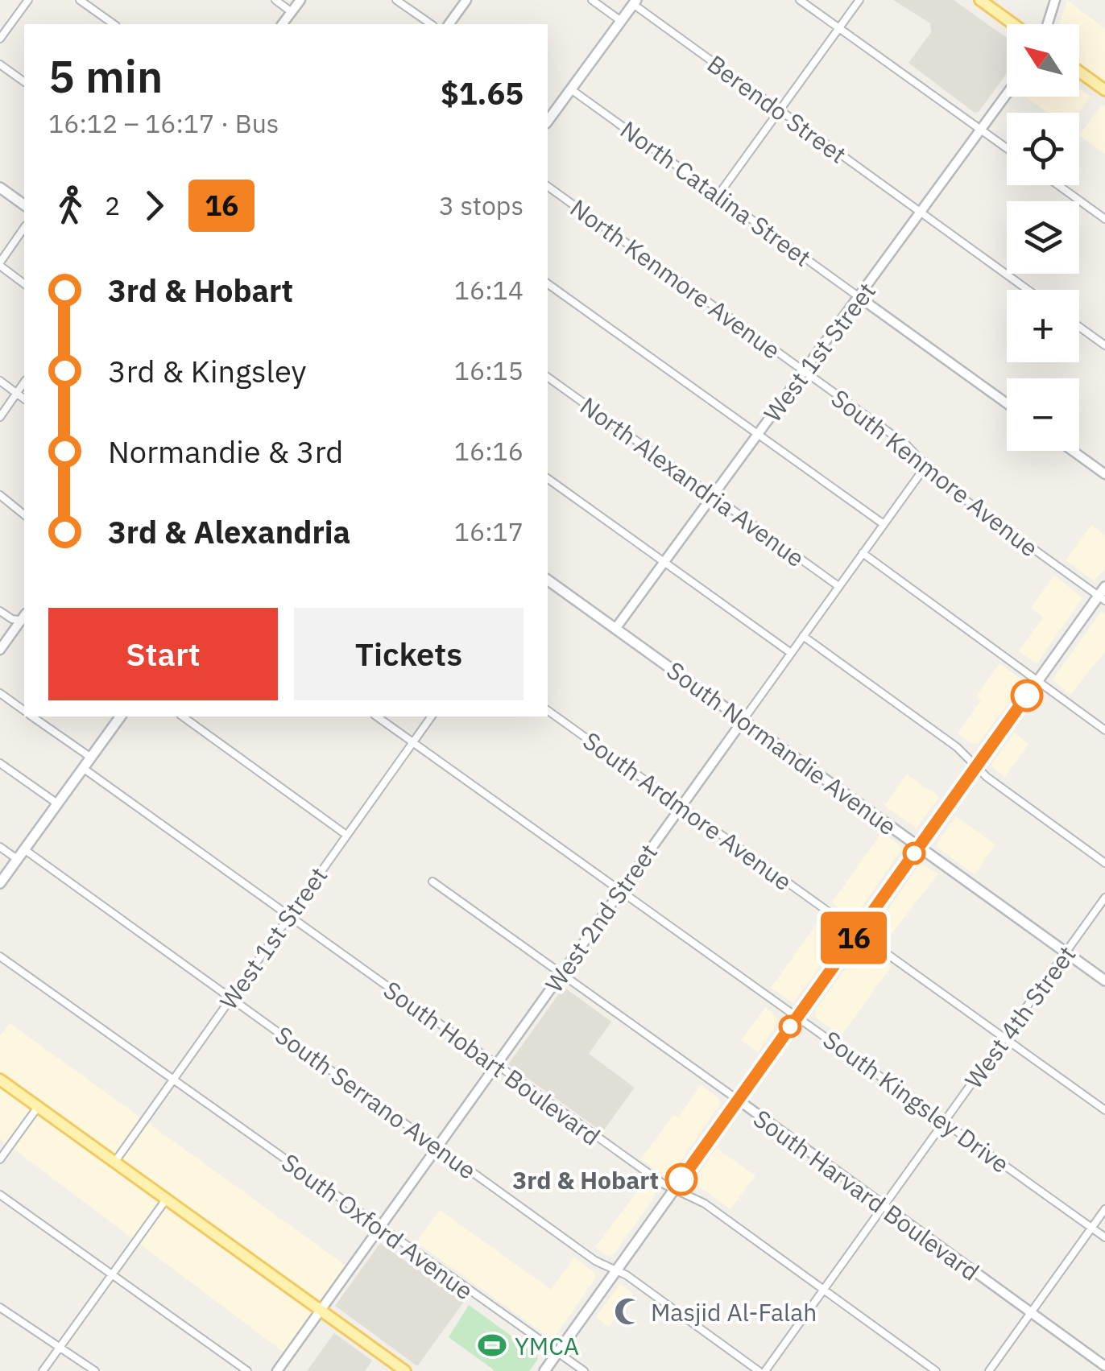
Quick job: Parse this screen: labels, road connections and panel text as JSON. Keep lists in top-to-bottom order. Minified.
{"streets":{"main road":["South Normandie Avenue"],"street":["Berendo Street","North Catalina Street","North Kenmore Avenue","West 1st Street","South Kenmore Avenue","North Alexandria Avenue","South Ardmore Avenue","West 2nd Street","West 4th Street","South Hobart Boulevard","South Kingsley Drive","South Serrano Avenue","South Harvard Boulevard","South Oxford Avenue"]},"crossings":[["Berendo Street","West 1st Street"],["North Catalina Street","West 1st Street"],["North Kenmore Avenue","West 1st Street"],["North Kenmore Avenue","South Kenmore Avenue"],["West 1st Street","South Kenmore Avenue"],["West 1st Street","North Alexandria Avenue"],["West 1st Street","South Normandie Avenue"],["West 1st Street","South Hobart Boulevard"],["West 1st Street","South Kingsley Drive"],["West 1st Street","South Serrano Avenue"],["West 1st Street","South Oxford Avenue"],["South Kenmore Avenue","West 2nd Street"],["North Alexandria Avenue","West 2nd Street"],["South Normandie Avenue","West 2nd Street"],["South Normandie Avenue","West 4th Street"],["South Ardmore Avenue","West 2nd Street"],["South Ardmore Avenue","West 4th Street"],["West 2nd Street","South Hobart Boulevard"],["West 2nd Street","South Kingsley Drive"],["West 2nd Street","South Serrano Avenue"],["West 2nd Street","South Harvard Boulevard"],["West 2nd Street","South Oxford Avenue"],["West 4th Street","South Hobart Boulevard"],["West 4th Street","South Kingsley Drive"],["West 4th Street","South Harvard Boulevard"]],"places":{"other":["3rd & Hobart"],"mosque":["Masjid Al-Falah"],"sports":["YMCA"]},"lines":["bus line 16"],"north":"top left","page":{"on_map":"16","map_buttons":["+","−"],"heading":["5 min","16:12 – 16:17 · Bus","$1.65"],"legs":["2","16","3 stops"],"list":[{"name":"3rd & Hobart","value":"16:14"},{"name":"3rd & Kingsley","value":"16:15"},{"name":"Normandie & 3rd","value":"16:16"},{"name":"3rd & Alexandria","value":"16:17"}],"buttons":["Start","Tickets"]}}
